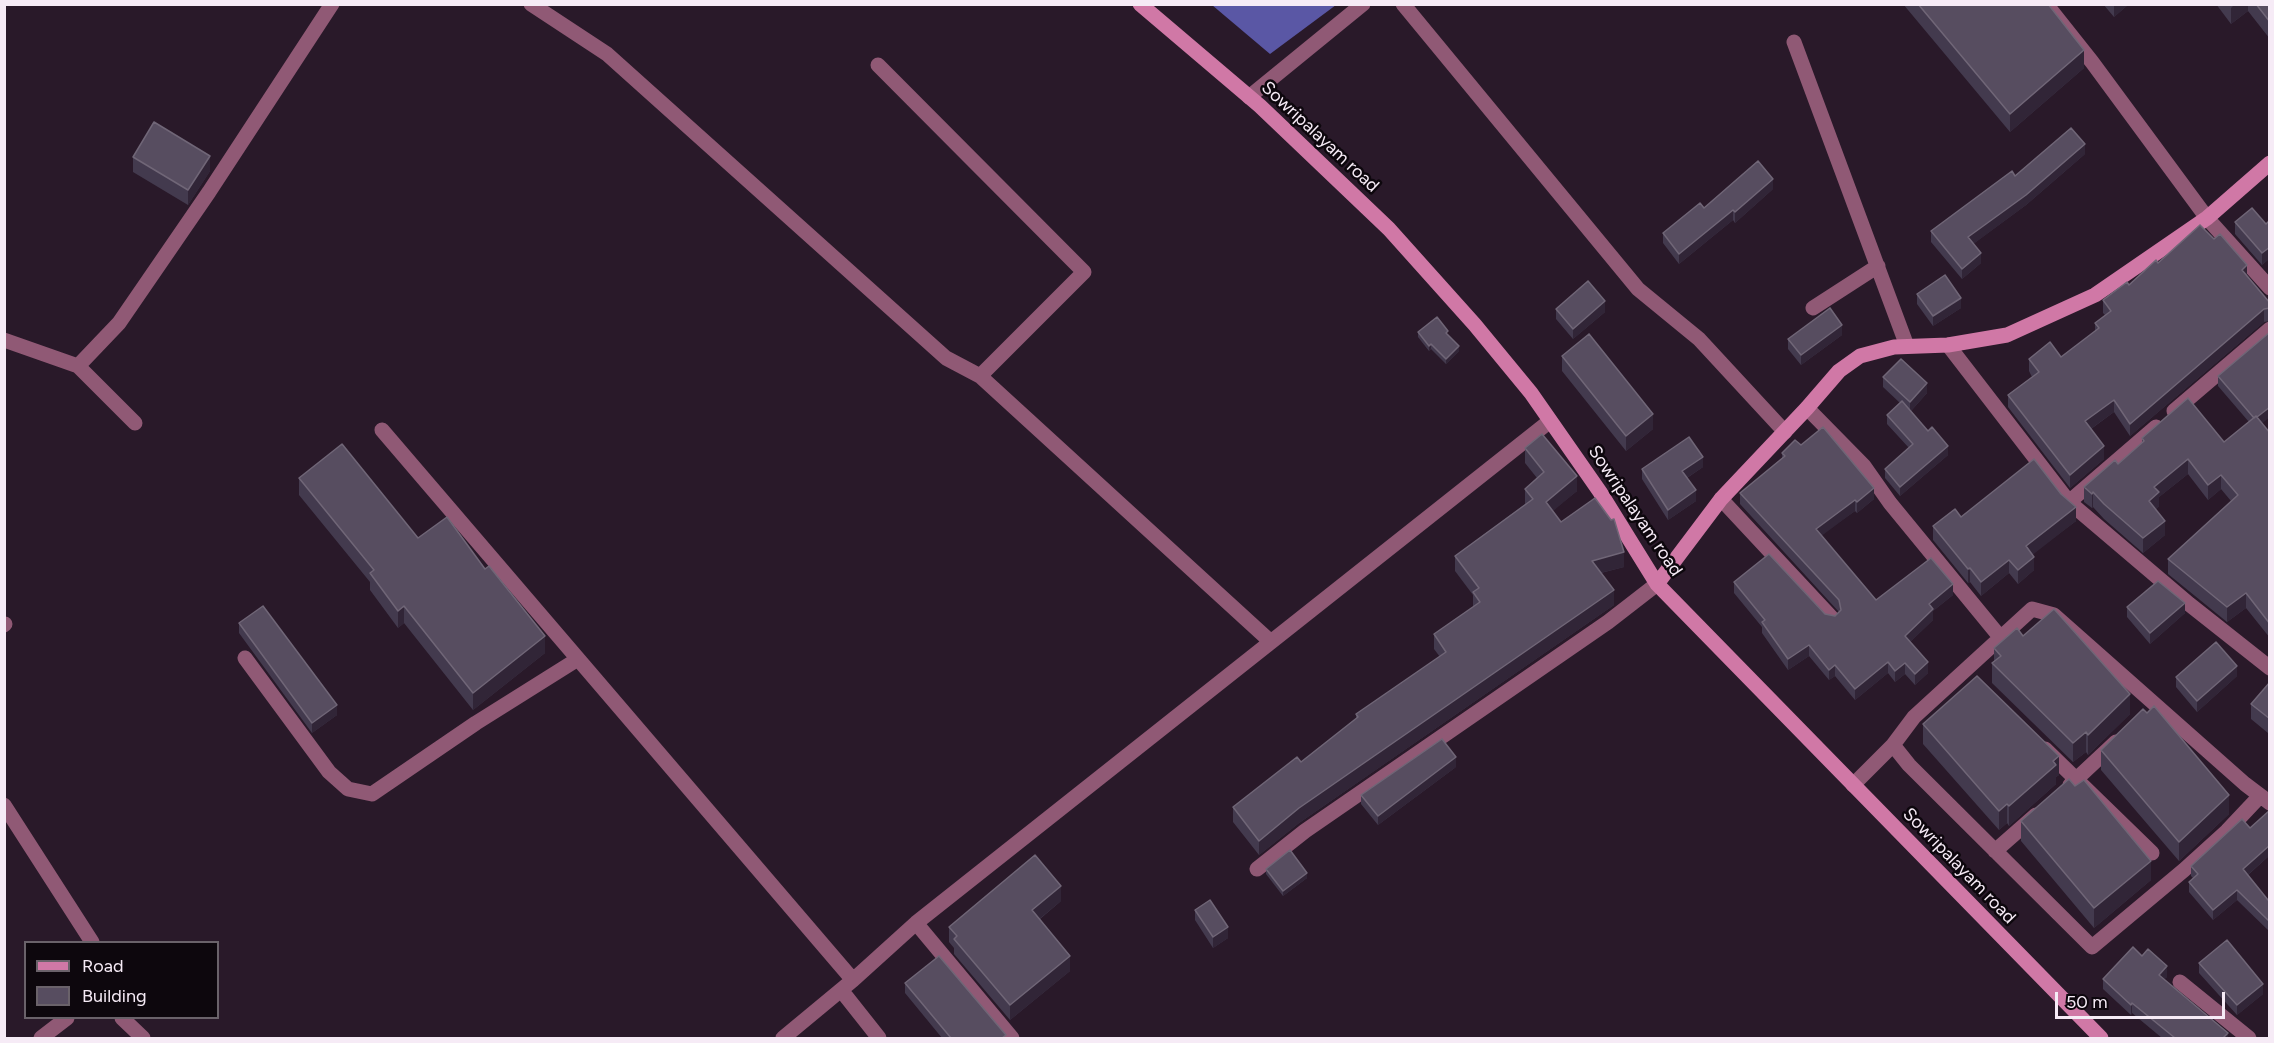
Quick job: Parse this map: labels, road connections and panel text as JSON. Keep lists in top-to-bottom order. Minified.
{"streets":{"street":["Sowripalayam road"]},"legend":["Road","Building"],"scale_bar":"50 m"}
